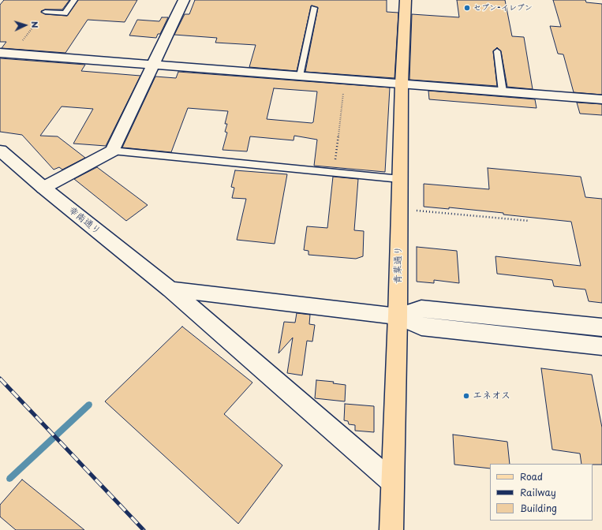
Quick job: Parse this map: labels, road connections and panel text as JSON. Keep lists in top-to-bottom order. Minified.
{"streets":{"main road":["青葉通り"],"street":["幸南通り"]},"crossings":[["幸南通り","青葉通り"]],"places":["セブン-イレブン","エネオス"],"legend":["Road","Railway","Building"],"north":"right"}
